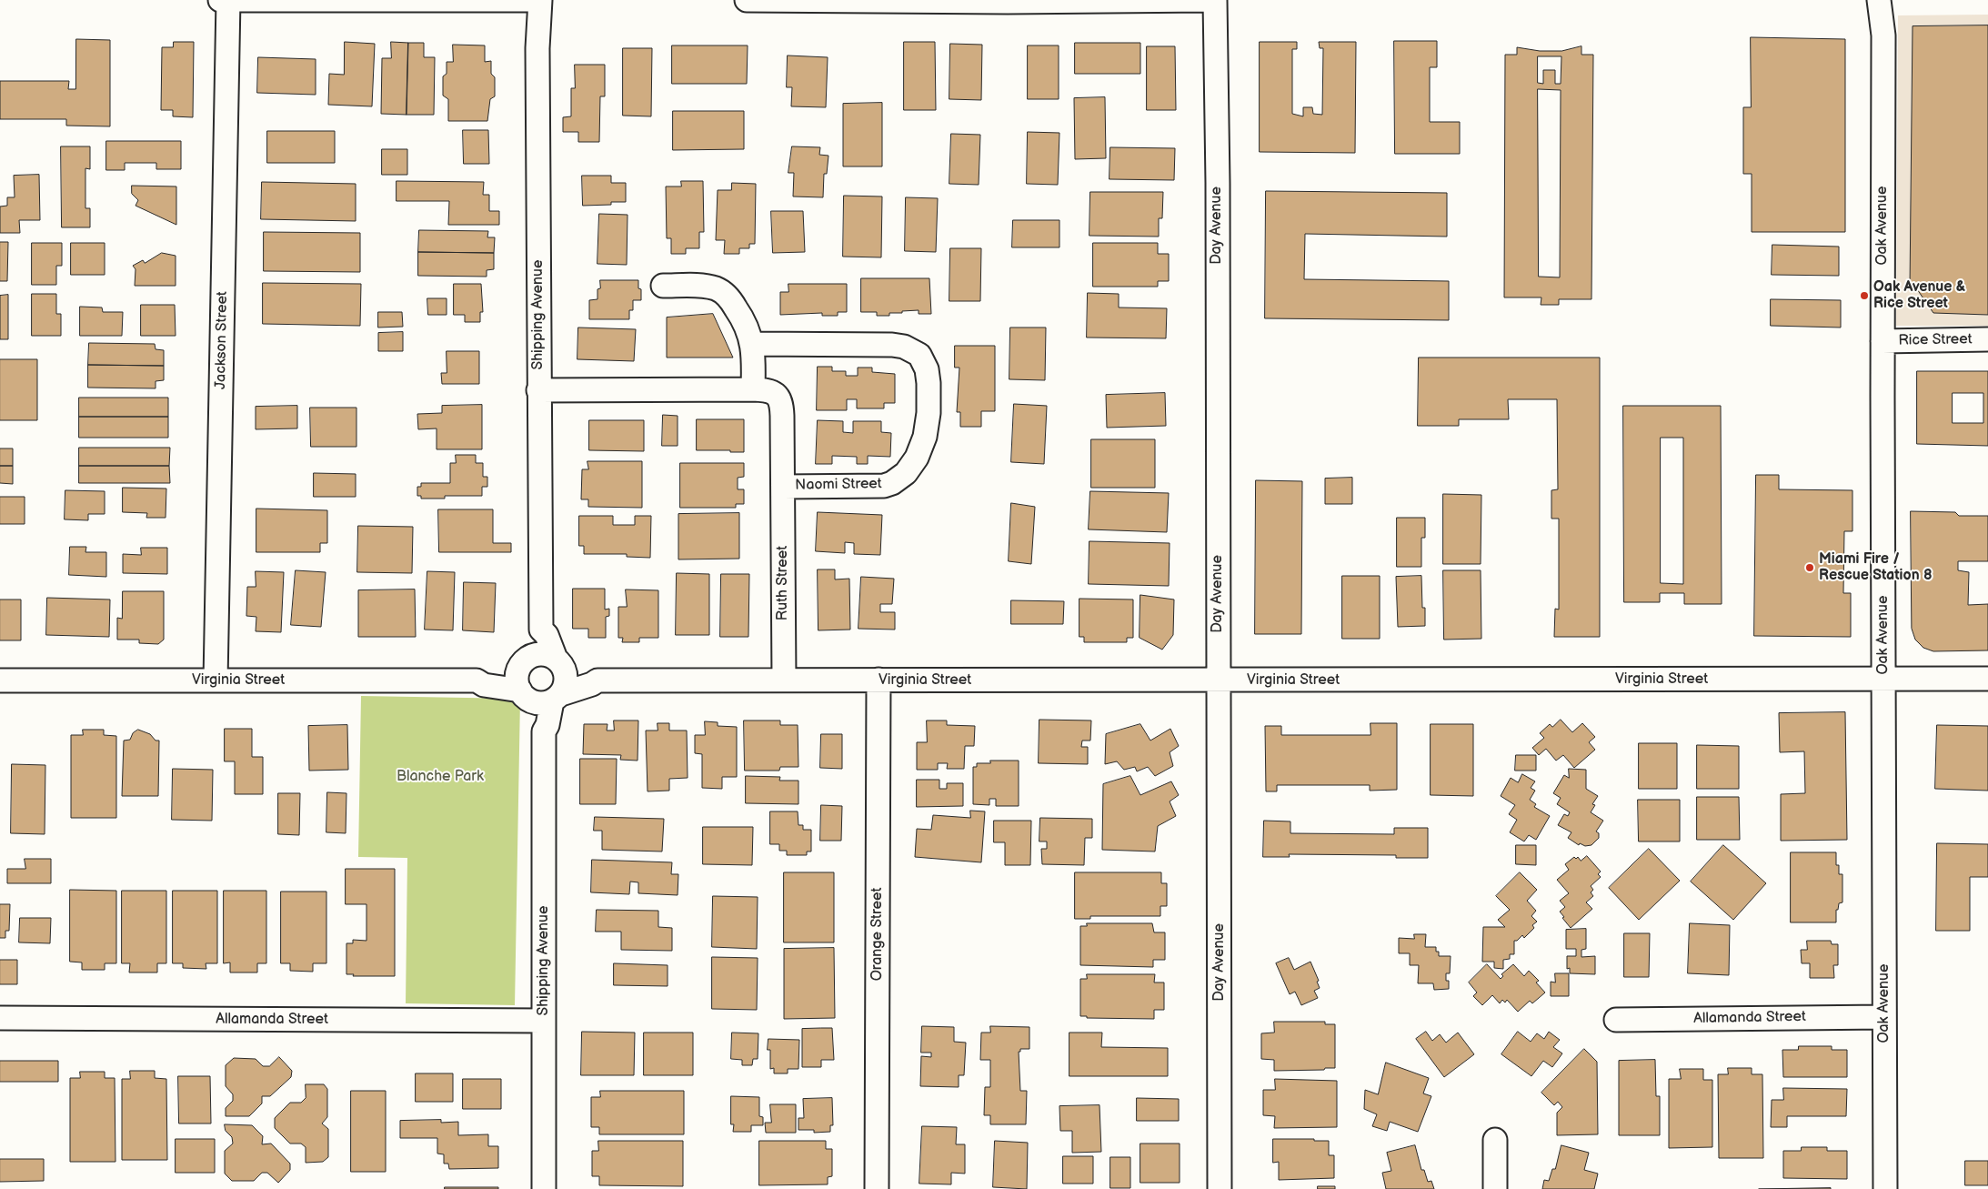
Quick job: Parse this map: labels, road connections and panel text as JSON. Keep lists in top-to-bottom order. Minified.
{"streets":{"street":["Day Avenue","Oak Avenue","Shipping Avenue","Jackson Street","Rice Street","Naomi Street","Ruth Street","Virginia Street","Orange Street","Allamanda Street"]},"crossings":[["Day Avenue","Virginia Street"],["Oak Avenue","Rice Street"],["Oak Avenue","Virginia Street"],["Oak Avenue","Allamanda Street"],["Shipping Avenue","Naomi Street"],["Shipping Avenue","Virginia Street"],["Shipping Avenue","Allamanda Street"],["Jackson Street","Virginia Street"],["Naomi Street","Ruth Street"],["Ruth Street","Virginia Street"],["Virginia Street","Orange Street"]],"parks":["Blanche Park"],"places":["Oak Avenue & Rice Street","Miami Fire / Rescue Station 8"]}
